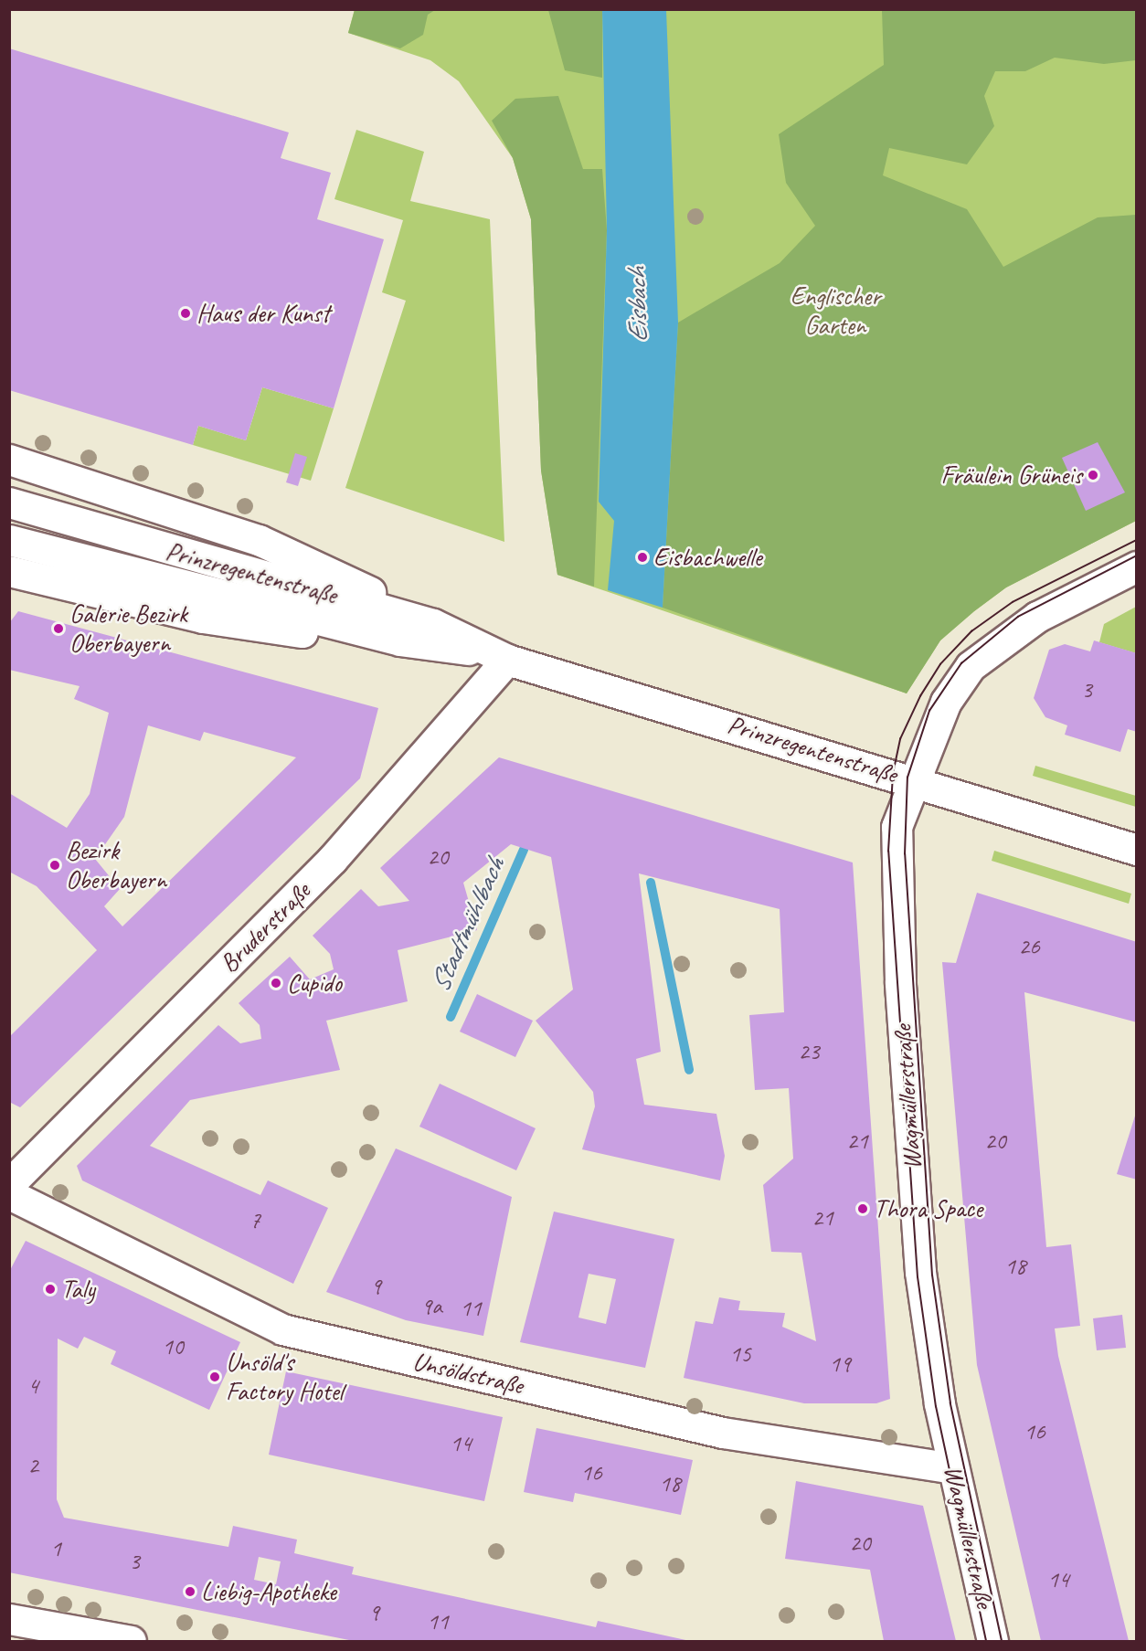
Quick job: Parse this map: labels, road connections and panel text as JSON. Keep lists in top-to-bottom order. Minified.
{"streets":{"street":["Prinzregentenstraße","Bruderstraße","Wagmüllerstraße","Unsöldstraße"]},"crossings":[["Prinzregentenstraße","Bruderstraße"],["Prinzregentenstraße","Wagmüllerstraße"],["Wagmüllerstraße","Unsöldstraße"]],"water":["Eisbach","Stadtmühlbach"],"parks":["Englischer Garten"],"places":["Haus der Kunst","Fräulein Grüneis","Eisbachwelle","Galerie Bezirk Oberbayern","Bezirk Oberbayern","Cupido","Thora Space","Taly","Unsöld's Factory Hotel","Liebig-Apotheke"],"house_numbers":["3","20","26","23","21","20","21","7","18","9","9a","11","10","15","19","4","16","14","2","16","18","20","1","3","14","9","11"]}
